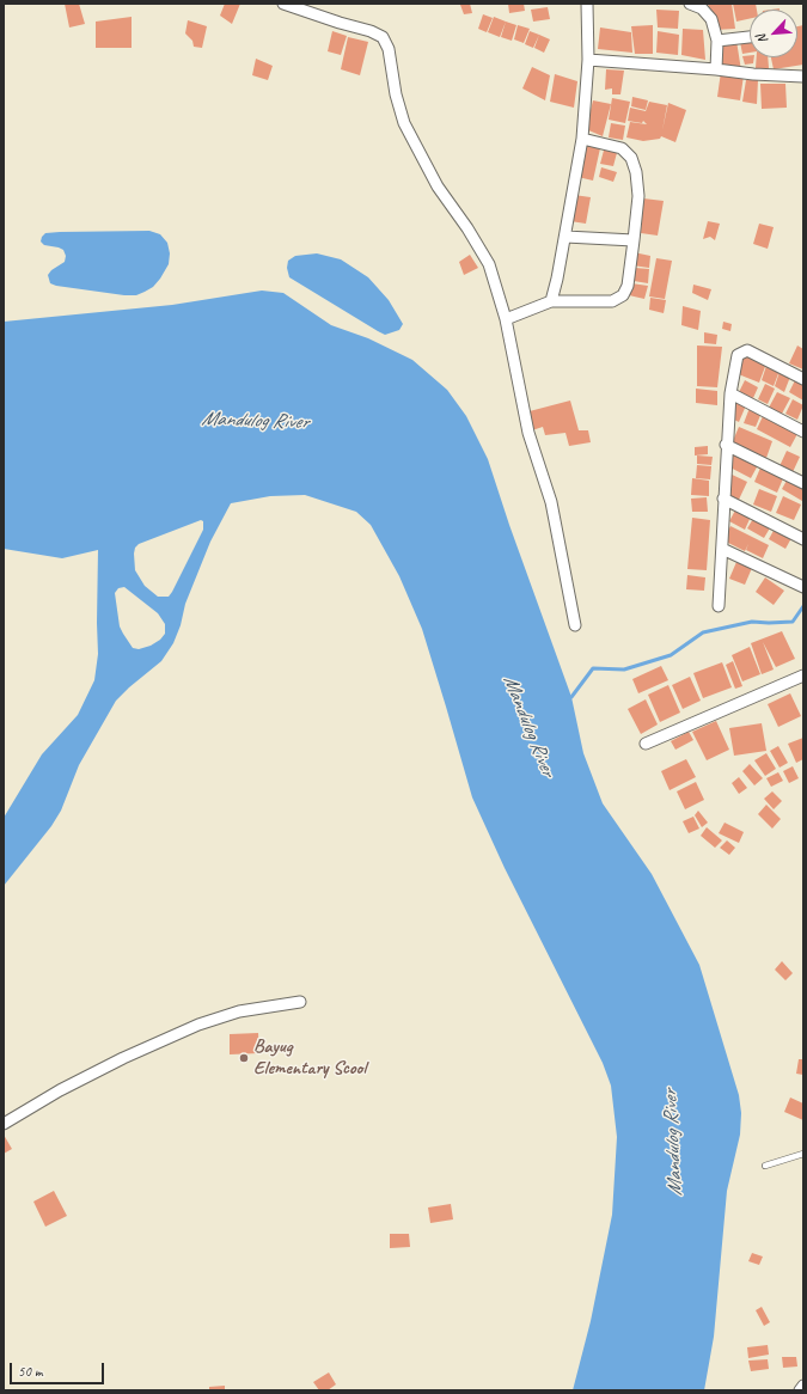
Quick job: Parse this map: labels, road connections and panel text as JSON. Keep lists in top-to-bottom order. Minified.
{"water":["Mandulog River"],"places":["Bayug Elementary Scool"],"scale_bar":"50 m","north":"bottom left"}
